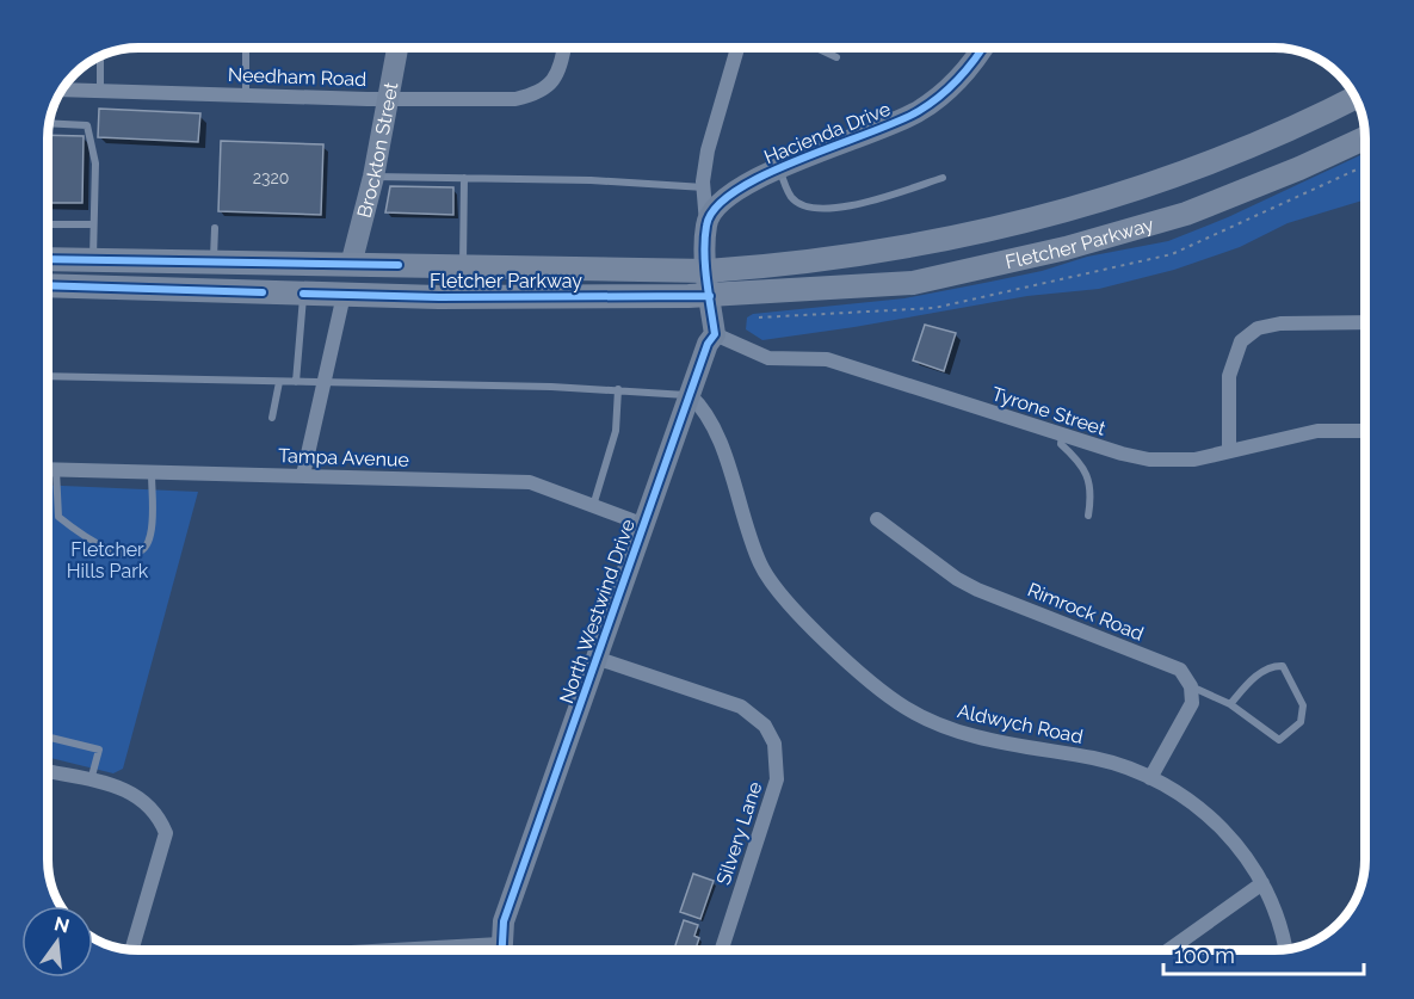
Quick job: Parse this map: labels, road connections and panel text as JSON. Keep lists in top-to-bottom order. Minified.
{"streets":{"main road":["Fletcher Parkway"],"street":["Needham Road","Hacienda Drive","Brockton Street","Tyrone Street","Tampa Avenue","North Westwind Drive","Rimrock Road","Aldwych Road","Silvery Lane"]},"crossings":[["Needham Road","Brockton Street"],["Brockton Street","Fletcher Parkway"],["Tyrone Street","North Westwind Drive"],["Tampa Avenue","North Westwind Drive"],["North Westwind Drive","Aldwych Road"],["North Westwind Drive","Silvery Lane"]],"parks":["Fletcher Hills Park"],"house_numbers":["2320"],"scale_bar":"100 m","north":"top"}
